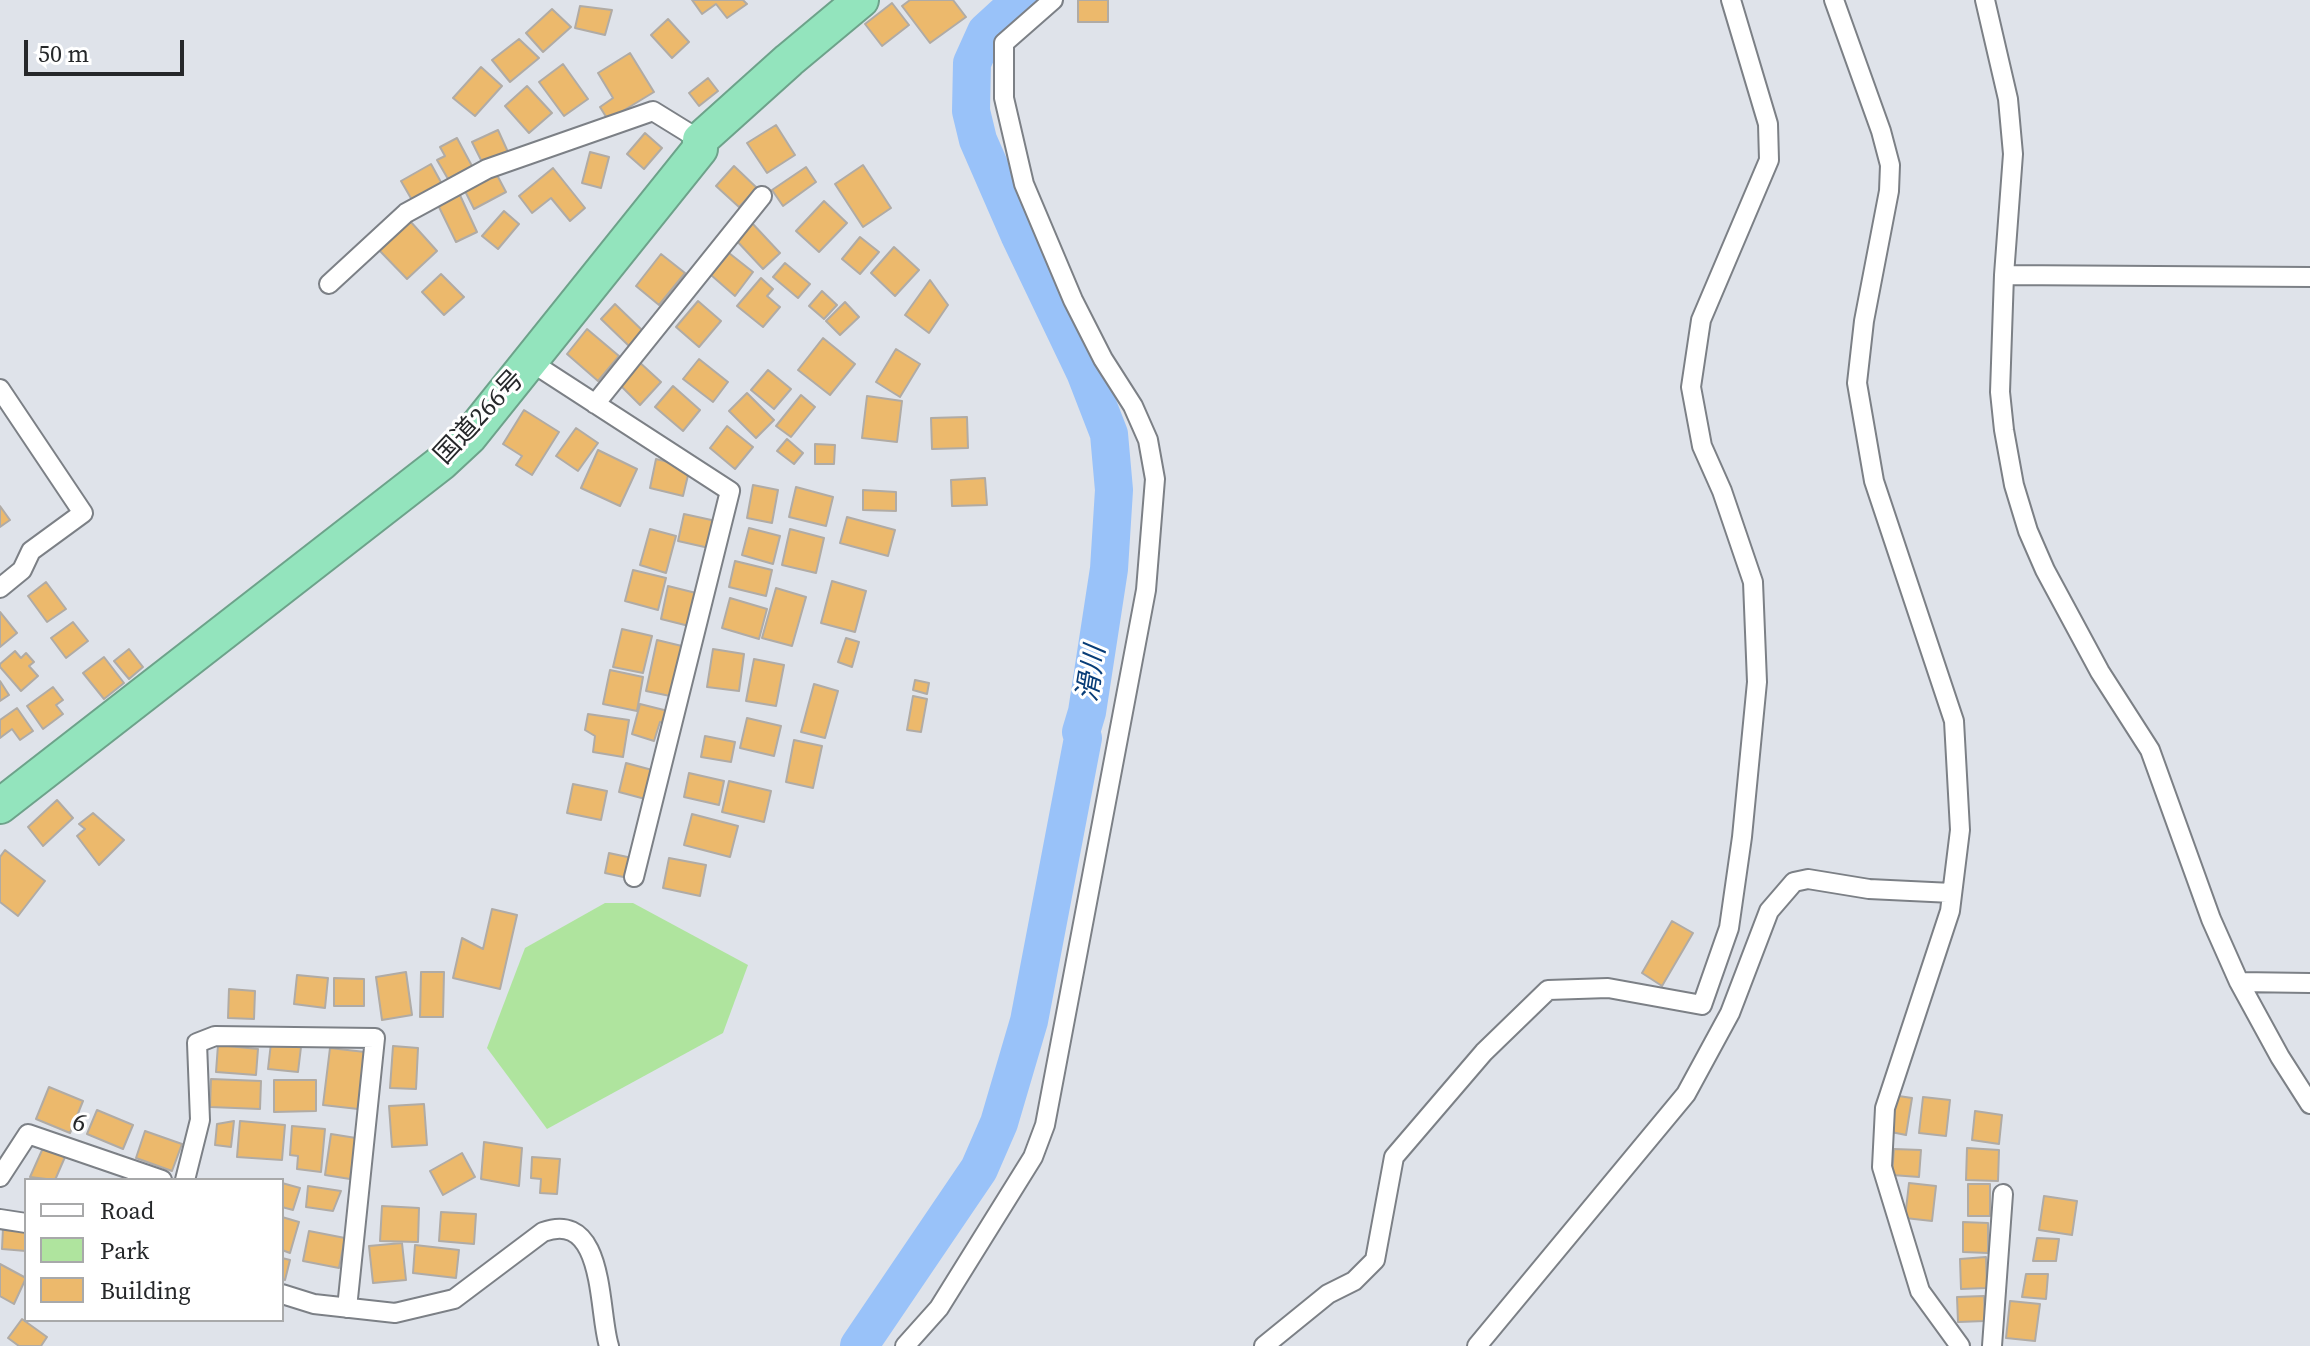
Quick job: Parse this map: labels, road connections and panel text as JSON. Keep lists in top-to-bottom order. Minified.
{"streets":{"highway":["国道266号"],"street":["6"]},"water":["滑川"],"legend":["Road","Park","Building"],"scale_bar":"50 m"}
